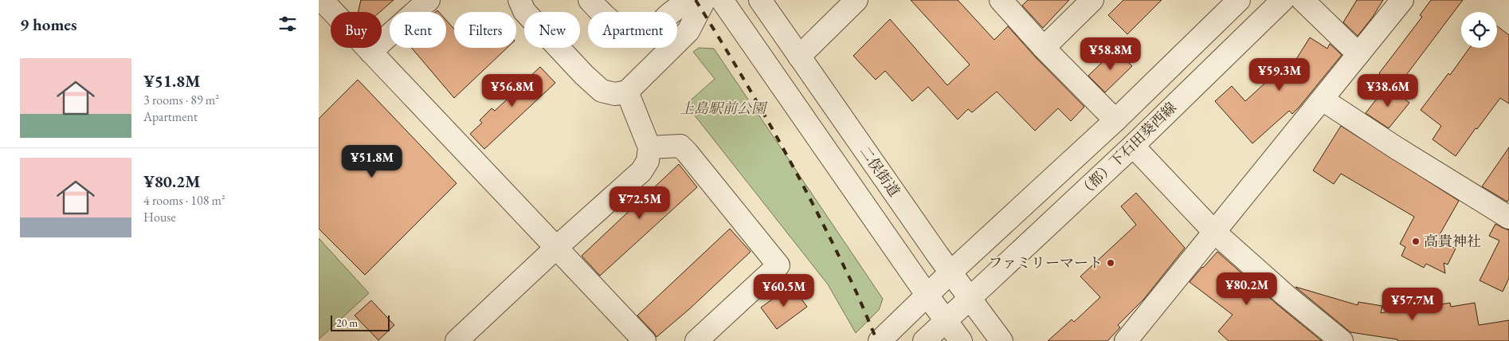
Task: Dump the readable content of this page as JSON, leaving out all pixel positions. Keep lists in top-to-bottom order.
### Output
{
  "streets": {
    "street": ["（都）下石田葵西線", "二俣街道"]
  },
  "crossings": [
    ["（都）下石田葵西線", "二俣街道"]
  ],
  "parks": ["上島駅前公園"],
  "places": ["高貴神社", "ファミリーマート"],
  "scale_bar": "20 m",
  "page": {
    "heading": "9 homes",
    "chip": [
      "Buy",
      "Rent",
      "Filters",
      "New",
      "Apartment"
    ],
    "price": [
      "¥58.8M",
      "¥59.3M",
      "¥56.8M",
      "¥38.6M",
      "¥51.8M",
      "¥72.5M",
      "¥80.2M",
      "¥60.5M",
      "¥57.7M"
    ],
    "list": [
      {
        "name": "¥51.8M",
        "note": "3 rooms · 89 m² · Apartment"
      },
      {
        "name": "¥80.2M",
        "note": "4 rooms · 108 m² · House"
      }
    ],
    "scale": "20 m"
  }
}
